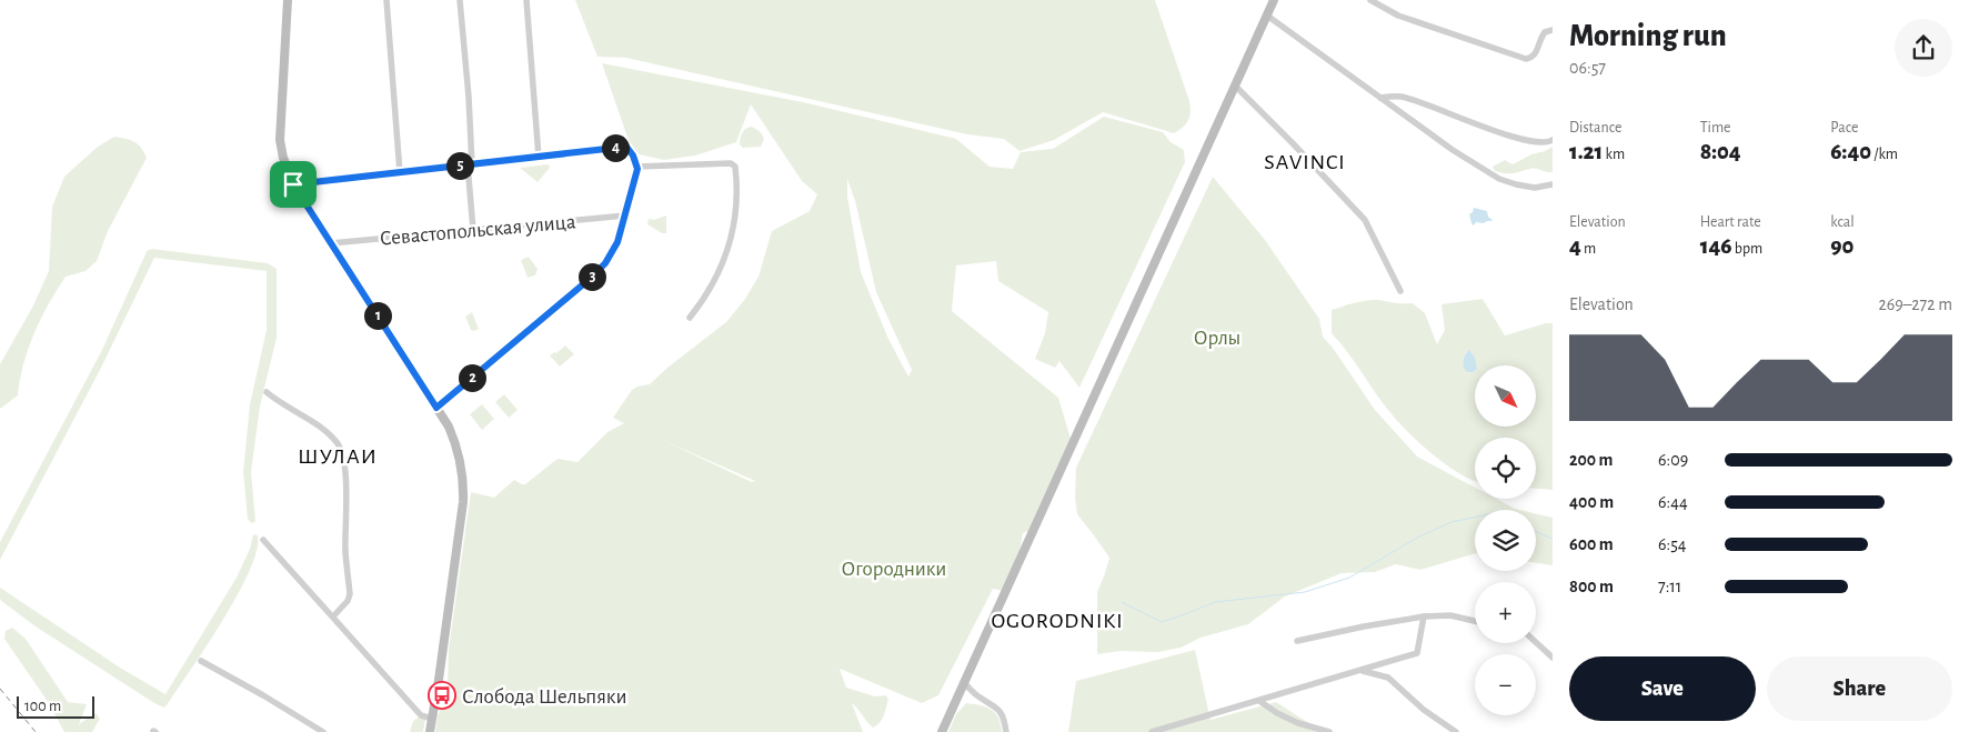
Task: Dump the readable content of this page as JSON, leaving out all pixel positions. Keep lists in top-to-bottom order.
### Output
{
  "streets": {
    "street": ["Севастопольская улица"]
  },
  "districts": ["SAVINCI", "ШУЛАИ", "OGORODNIKI"],
  "parks": ["Орлы", "Огородники"],
  "places": {
    "bus stop": ["Слобода Шельпяки"]
  },
  "scale_bar": "100 m",
  "north": "bottom right",
  "page": {
    "heading": ["Morning run", "06:57"],
    "stats": [
      ["Distance", "1.21 km"],
      ["Time", "8:04"],
      ["Pace", "6:40 /km"],
      ["Elevation", "4 m"],
      ["Heart rate", "146 bpm"],
      ["kcal", "90"]
    ],
    "pins": [
      "4",
      "5",
      "3",
      "1",
      "2"
    ],
    "chart": ["Elevation", "269–272 m"],
    "map_buttons": ["+", "−"],
    "list": [
      {
        "name": "200 m",
        "note": "6:09"
      },
      {
        "name": "400 m",
        "note": "6:44"
      },
      {
        "name": "600 m",
        "note": "6:54"
      },
      {
        "name": "800 m",
        "note": "7:11"
      }
    ],
    "buttons": ["Save", "Share"],
    "scale": "100 m"
  }
}
